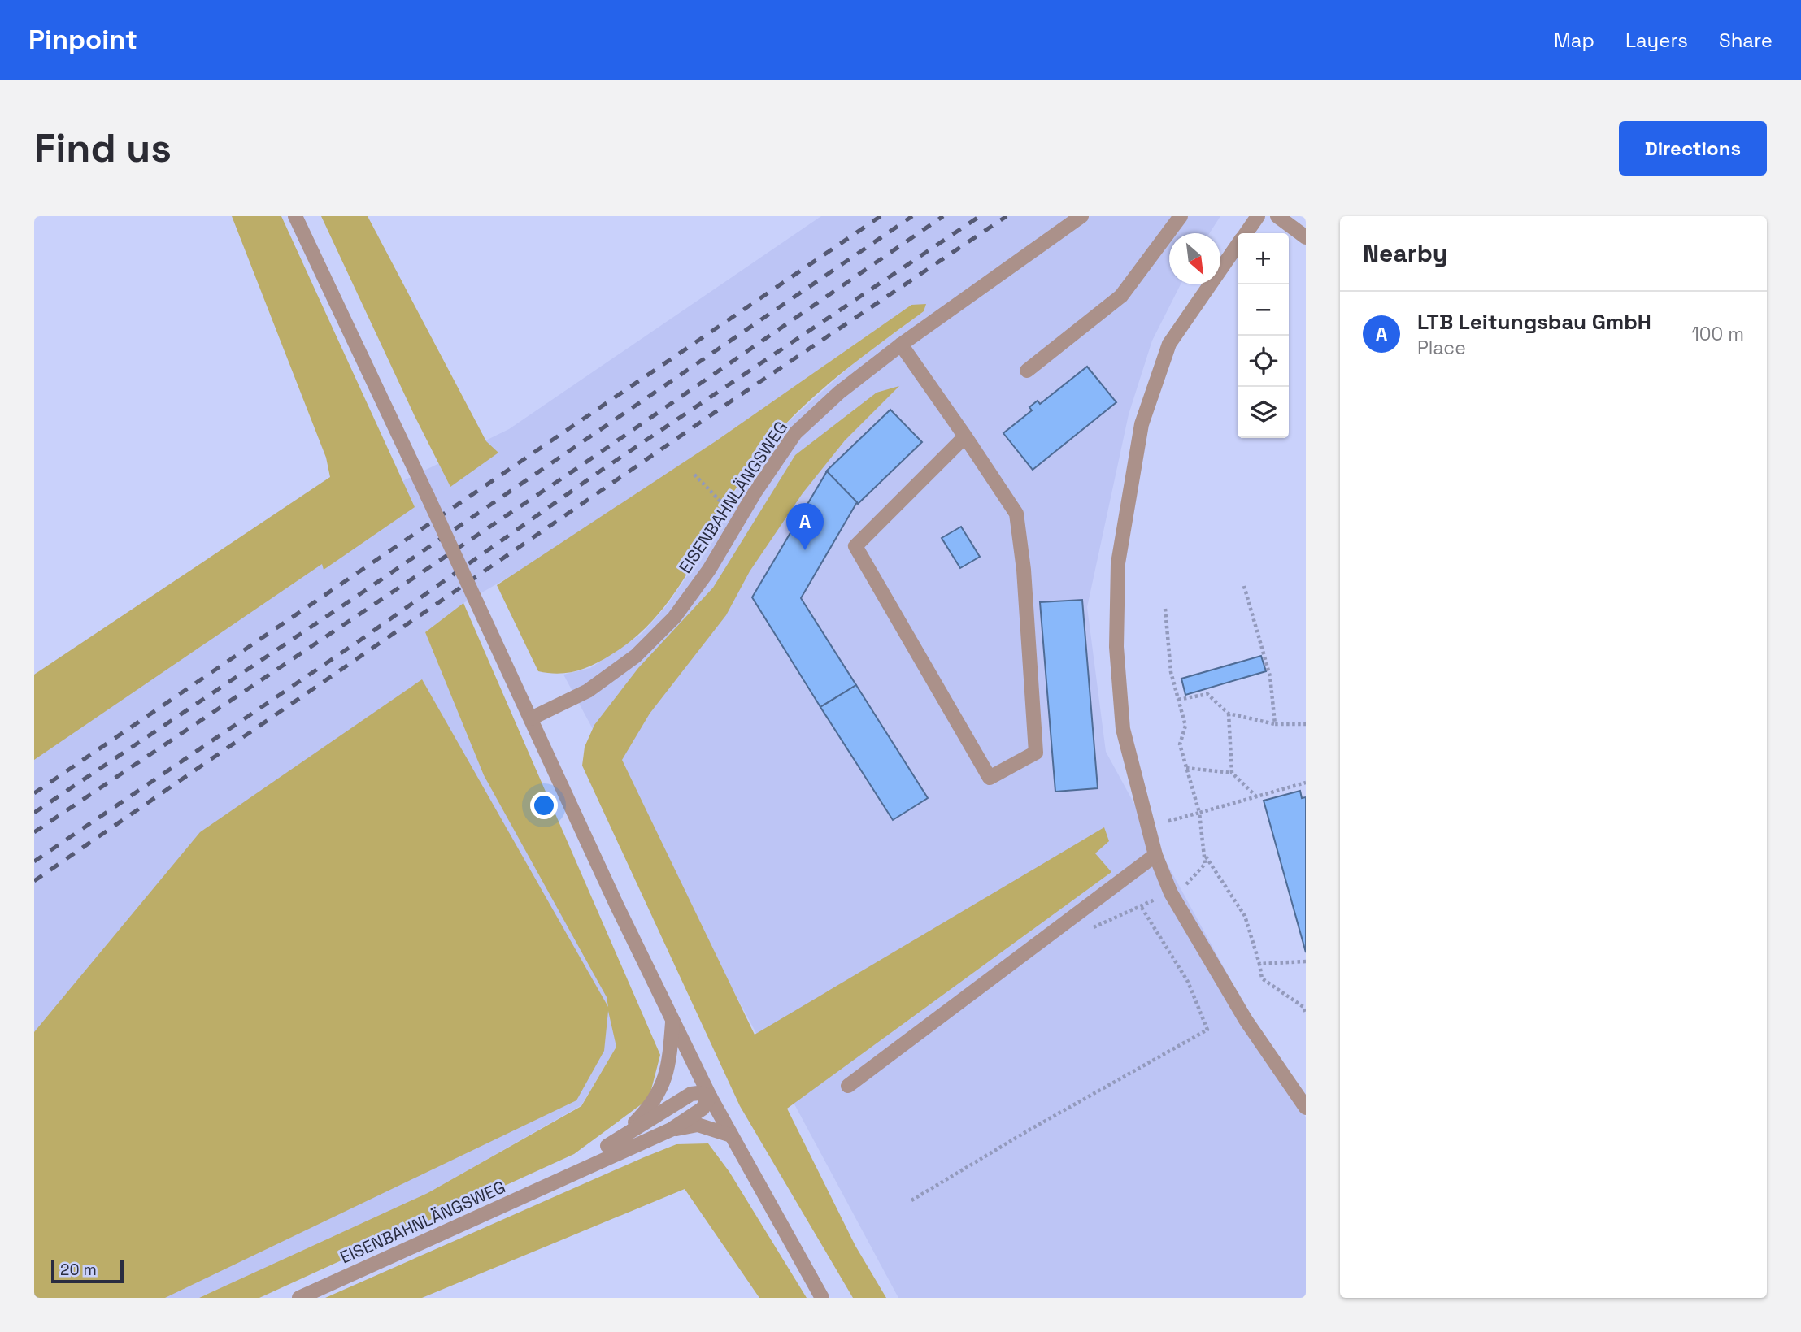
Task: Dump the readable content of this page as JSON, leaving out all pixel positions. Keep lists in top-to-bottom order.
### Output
{
  "streets": {
    "street": ["EISENBAHNLÄNGSWEG"]
  },
  "scale_bar": "20 m",
  "north": "bottom right",
  "page": {
    "header": "Pinpoint",
    "nav": ["Map", "Layers", "Share"],
    "buttons": "Directions",
    "title": "Find us",
    "heading": "Nearby",
    "map_buttons": ["+", "−"],
    "list": [
      {
        "mark": "A",
        "name": "LTB Leitungsbau GmbH",
        "note": "Place",
        "value": "100 m"
      }
    ],
    "pins": "A",
    "scale": "20 m"
  }
}
